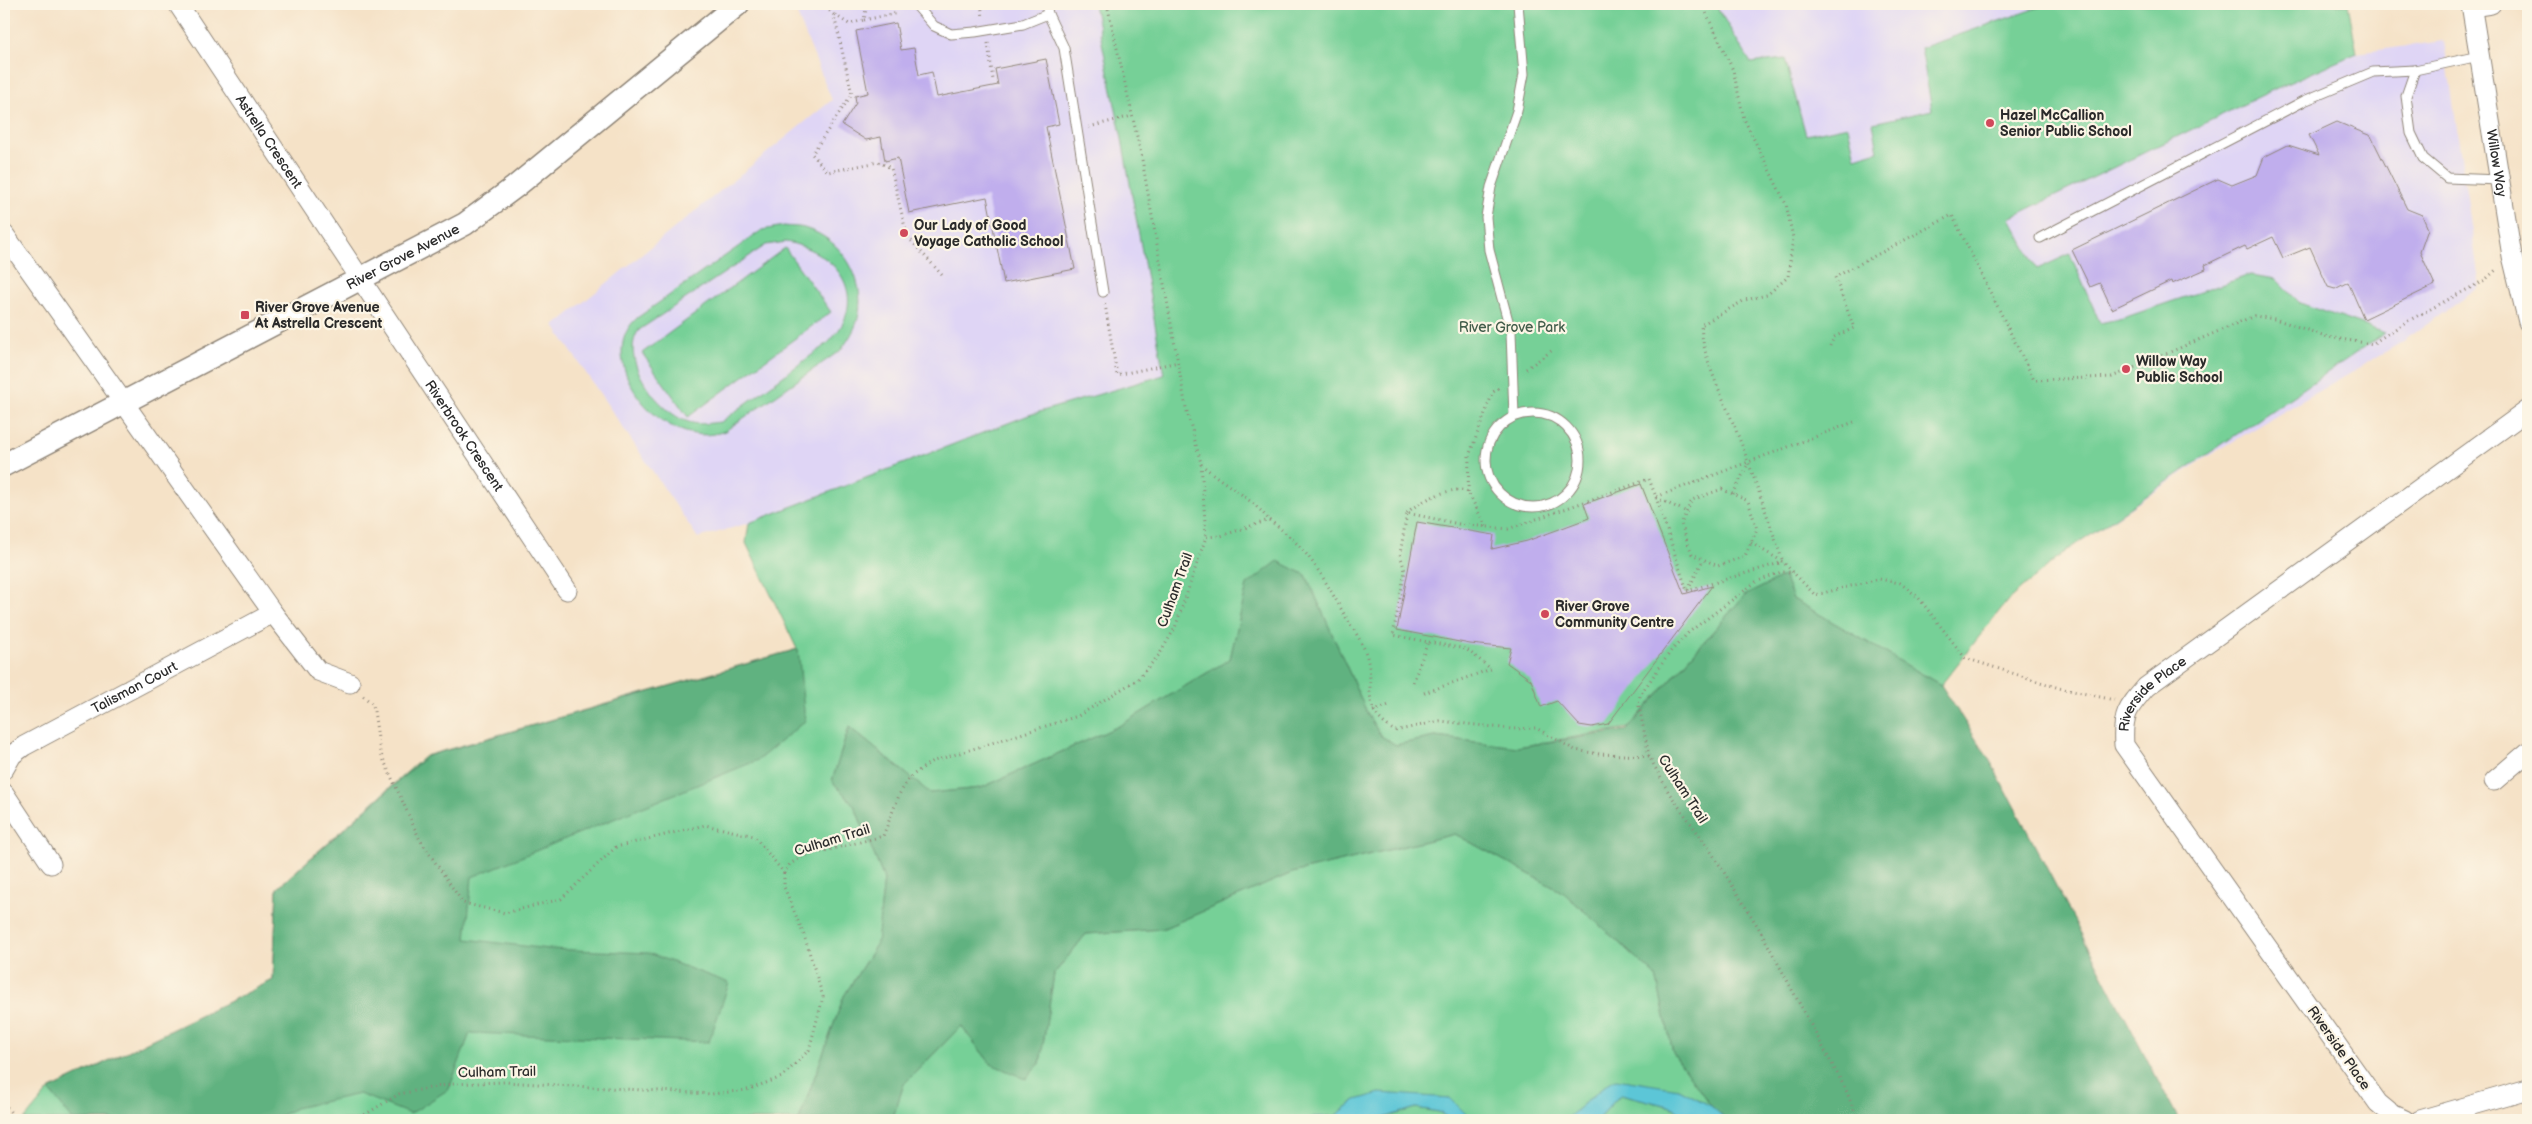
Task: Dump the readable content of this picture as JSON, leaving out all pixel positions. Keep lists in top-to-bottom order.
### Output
{
  "streets": {
    "street": [
      "Astrella Crescent",
      "Willow Way",
      "River Grove Avenue",
      "Riverbrook Crescent",
      "Talisman Court",
      "Riverside Place"
    ],
    "path": ["Culham Trail"]
  },
  "crossings": [
    ["Astrella Crescent", "River Grove Avenue"],
    ["Astrella Crescent", "Riverbrook Crescent"],
    ["River Grove Avenue", "Riverbrook Crescent"]
  ],
  "parks": ["River Grove Park"],
  "places": {
    "other": [
      "Hazel McCallion Senior Public School",
      "Our Lady of Good Voyage Catholic School",
      "Willow Way Public School",
      "River Grove Community Centre"
    ],
    "transit": ["River Grove Avenue At Astrella Crescent"]
  }
}
